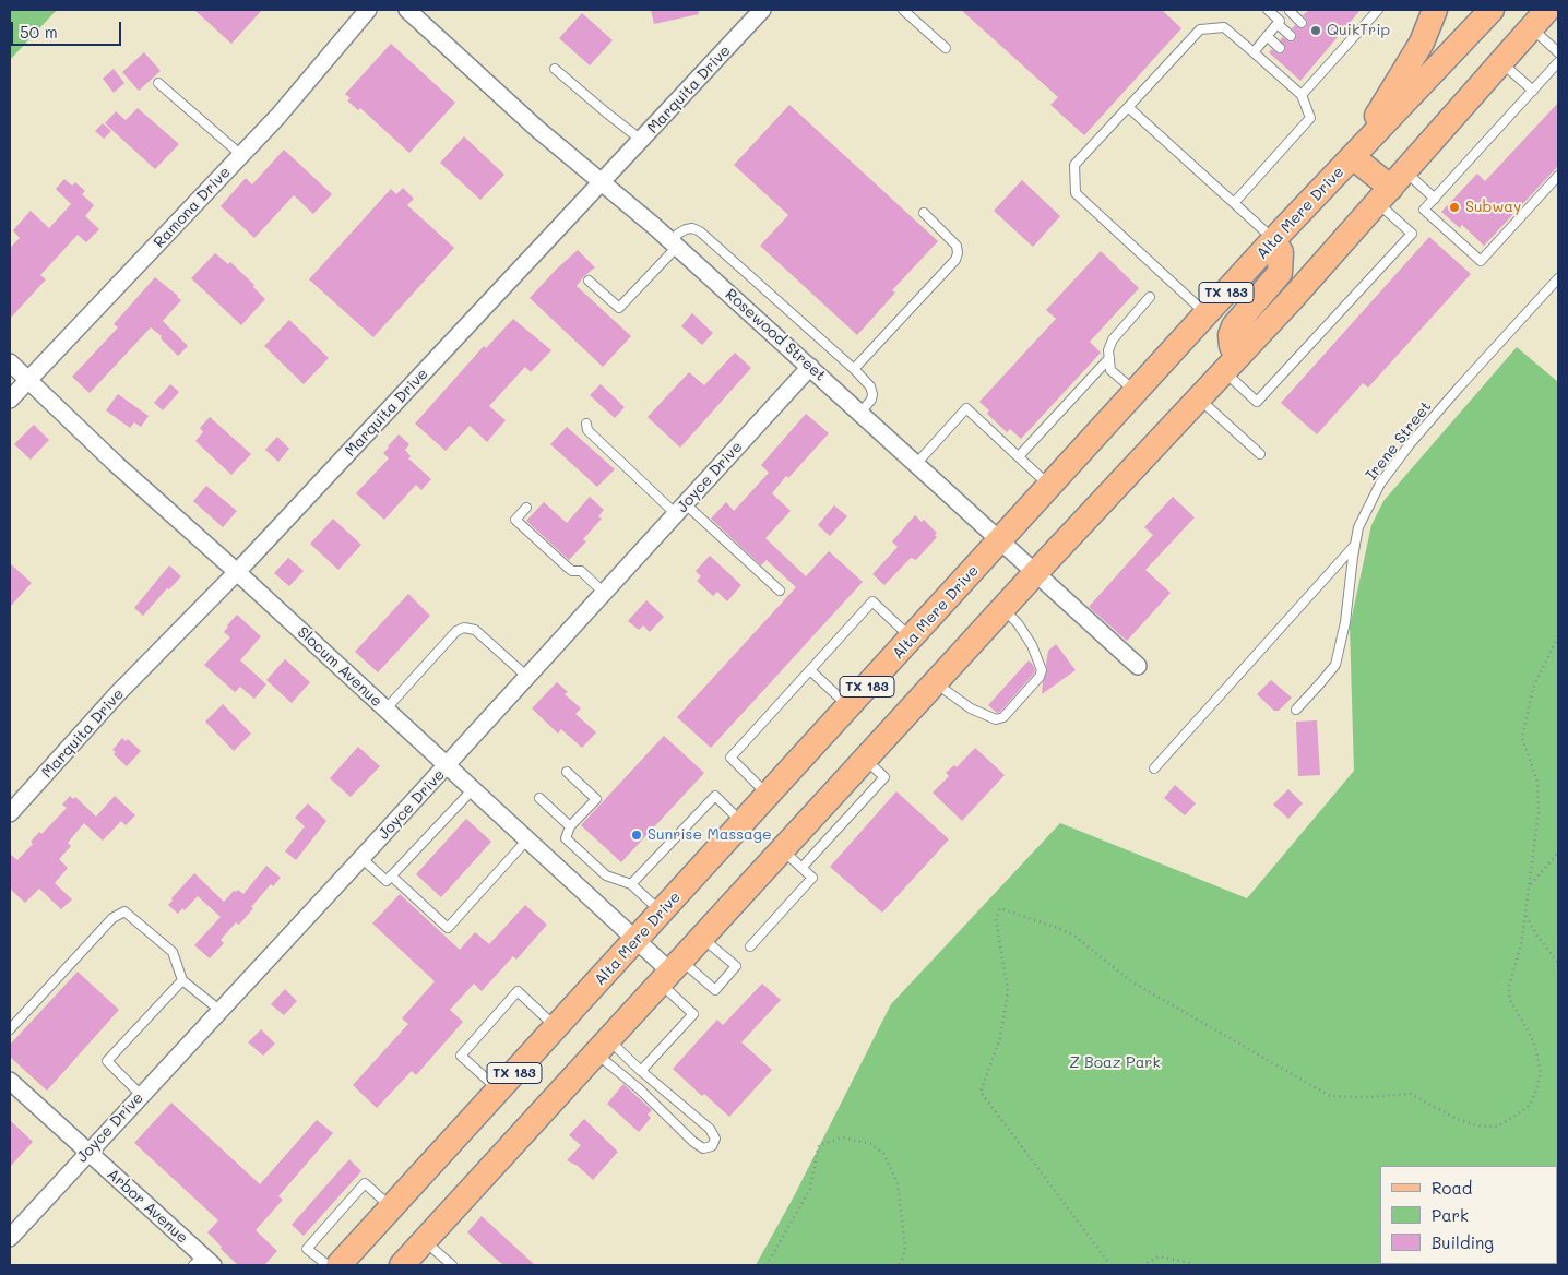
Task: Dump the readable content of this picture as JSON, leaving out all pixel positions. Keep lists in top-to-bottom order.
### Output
{
  "streets": {
    "main road": ["Alta Mere Drive", "TX 183"],
    "street": [
      "Marquita Drive",
      "Ramona Drive",
      "Rosewood Street",
      "Joyce Drive",
      "Slocum Avenue",
      "Arbor Avenue"
    ],
    "lane": ["Irene Street"]
  },
  "crossings": [
    ["Marquita Drive", "Rosewood Street"],
    ["Marquita Drive", "Slocum Avenue"],
    ["Ramona Drive", "Slocum Avenue"],
    ["Alta Mere Drive", "Rosewood Street"],
    ["Alta Mere Drive", "Slocum Avenue"],
    ["TX 183", "Rosewood Street"],
    ["TX 183", "Slocum Avenue"],
    ["Rosewood Street", "Joyce Drive"],
    ["Joyce Drive", "Slocum Avenue"],
    ["Joyce Drive", "Arbor Avenue"]
  ],
  "parks": ["Z Boaz Park"],
  "places": ["QuikTrip", "Subway", "Sunrise Massage"],
  "legend": ["Road", "Park", "Building"],
  "scale_bar": "50 m"
}
